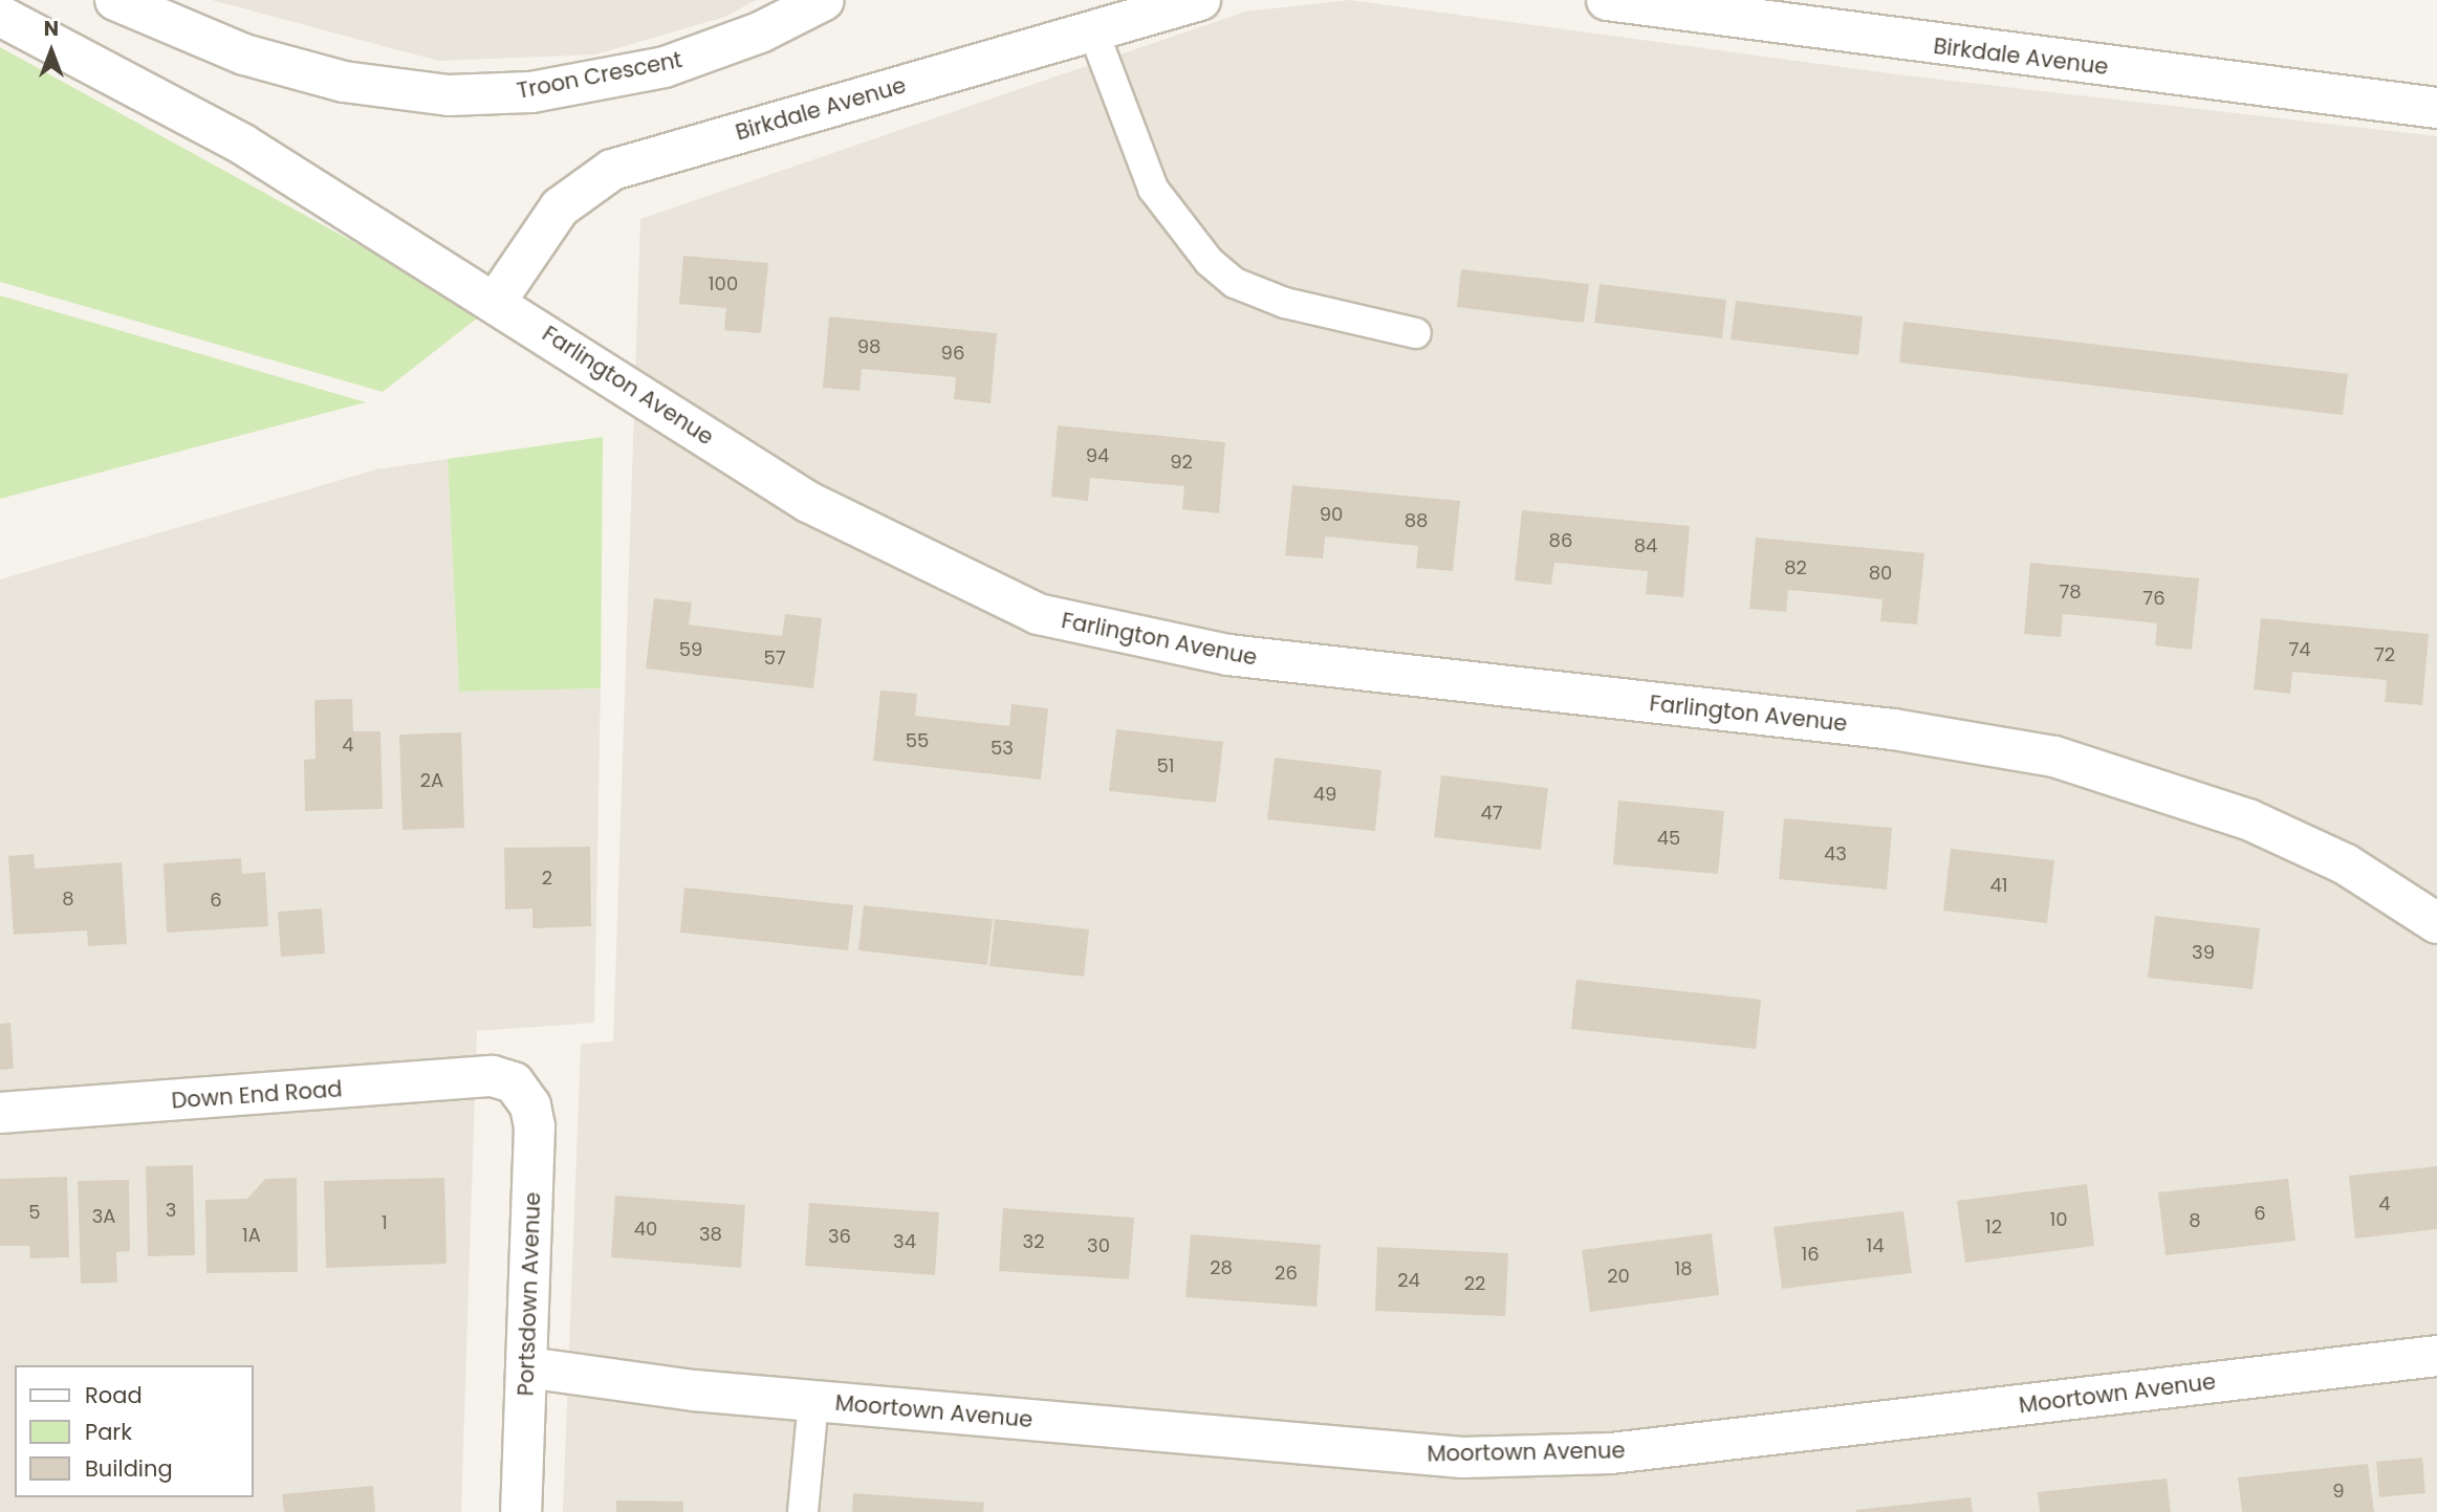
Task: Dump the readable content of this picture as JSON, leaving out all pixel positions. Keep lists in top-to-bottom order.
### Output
{
  "streets": {
    "street": [
      "Birkdale Avenue",
      "Troon Crescent",
      "Farlington Avenue",
      "Down End Road",
      "Portsdown Avenue",
      "Moortown Avenue"
    ]
  },
  "crossings": [
    ["Birkdale Avenue", "Farlington Avenue"],
    ["Down End Road", "Portsdown Avenue"],
    ["Portsdown Avenue", "Moortown Avenue"]
  ],
  "house_numbers": [
    "100",
    "98",
    "96",
    "94",
    "92",
    "90",
    "88",
    "86",
    "84",
    "82",
    "80",
    "78",
    "76",
    "59",
    "74",
    "72",
    "57",
    "55",
    "4",
    "53",
    "51",
    "2A",
    "49",
    "47",
    "45",
    "43",
    "2",
    "41",
    "8",
    "6",
    "39",
    "4",
    "3",
    "5",
    "6",
    "3A",
    "10",
    "8",
    "1",
    "12",
    "40",
    "38",
    "1A",
    "36",
    "34",
    "32",
    "30",
    "14",
    "16",
    "28",
    "18",
    "26",
    "20",
    "24",
    "22",
    "9"
  ],
  "legend": ["Road", "Park", "Building"],
  "north": "top"
}
